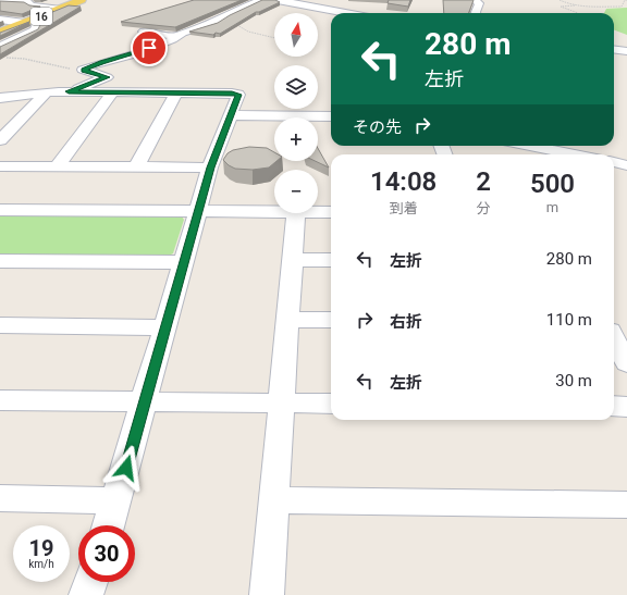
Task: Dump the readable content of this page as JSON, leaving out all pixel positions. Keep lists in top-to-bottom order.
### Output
{
  "streets": {
    "main road": ["16"]
  },
  "north": "top",
  "page": {
    "map_buttons": ["+", "−"],
    "turn": ["280 m", "左折"],
    "then": "その先",
    "eta": [
      "14:08",
      "到着",
      "2",
      "分",
      "500",
      "m"
    ],
    "list": [
      {
        "name": "左折",
        "value": "280 m"
      },
      {
        "name": "右折",
        "value": "110 m"
      },
      {
        "name": "左折",
        "value": "30 m"
      }
    ],
    "speed": "19 km/h",
    "limit": "30"
  }
}
